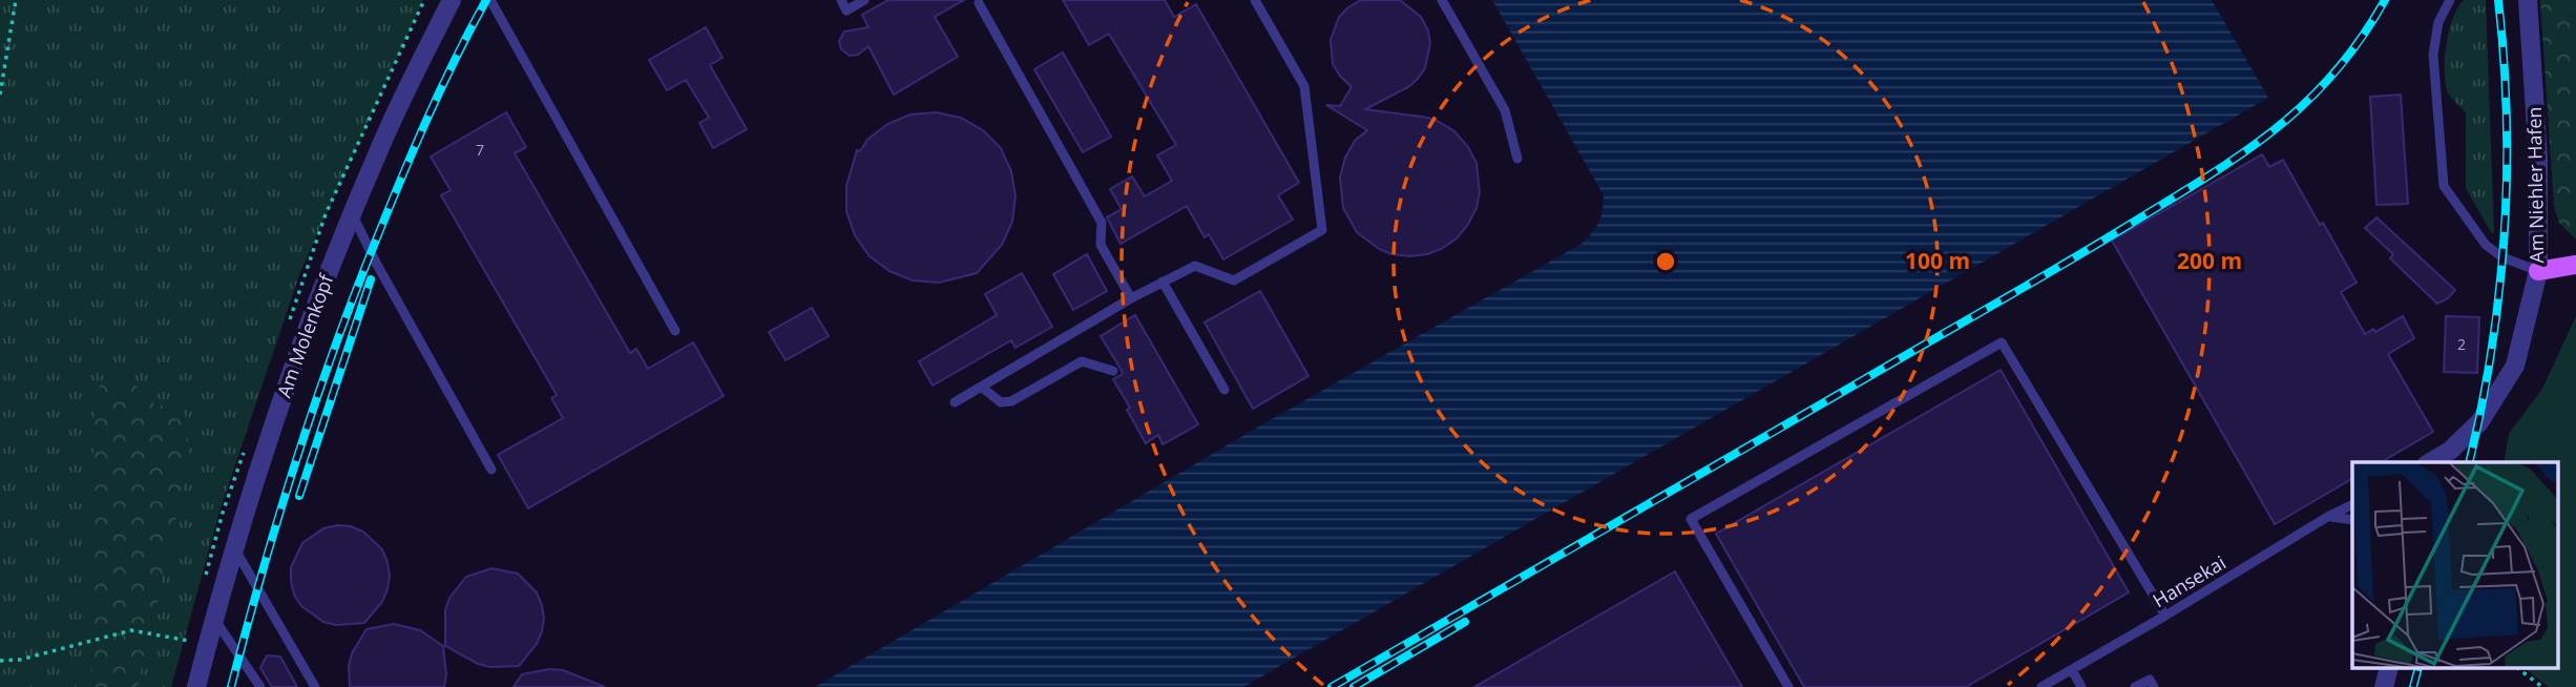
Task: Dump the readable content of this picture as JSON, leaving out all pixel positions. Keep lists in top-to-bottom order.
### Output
{
  "streets": {
    "street": ["Am Niehler Hafen", "Am Molenkopf"],
    "lane": ["Hansekai"]
  },
  "house_numbers": ["7", "2"],
  "rings": ["100 m", "200 m"]
}
